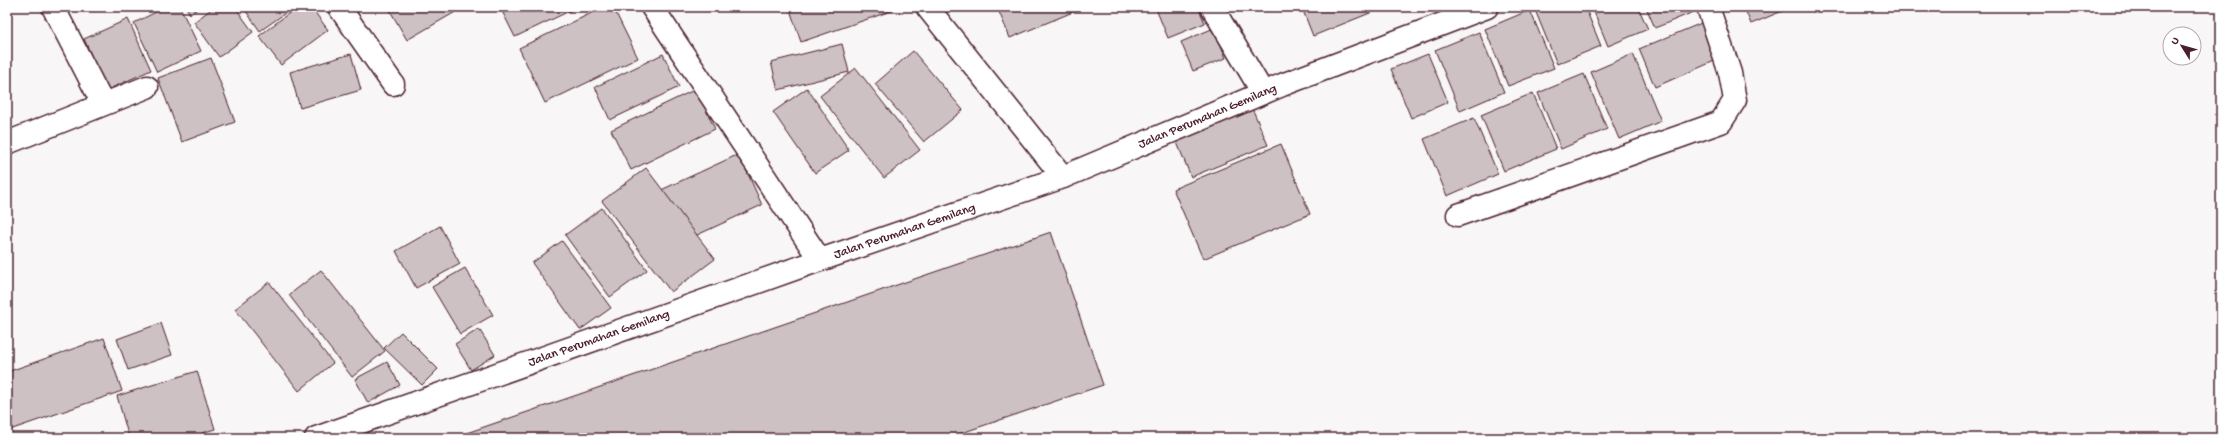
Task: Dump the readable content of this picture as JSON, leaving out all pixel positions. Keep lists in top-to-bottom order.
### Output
{
  "streets": {
    "street": ["Jalan Perumahan Gemilang"]
  },
  "north": "top left"
}
